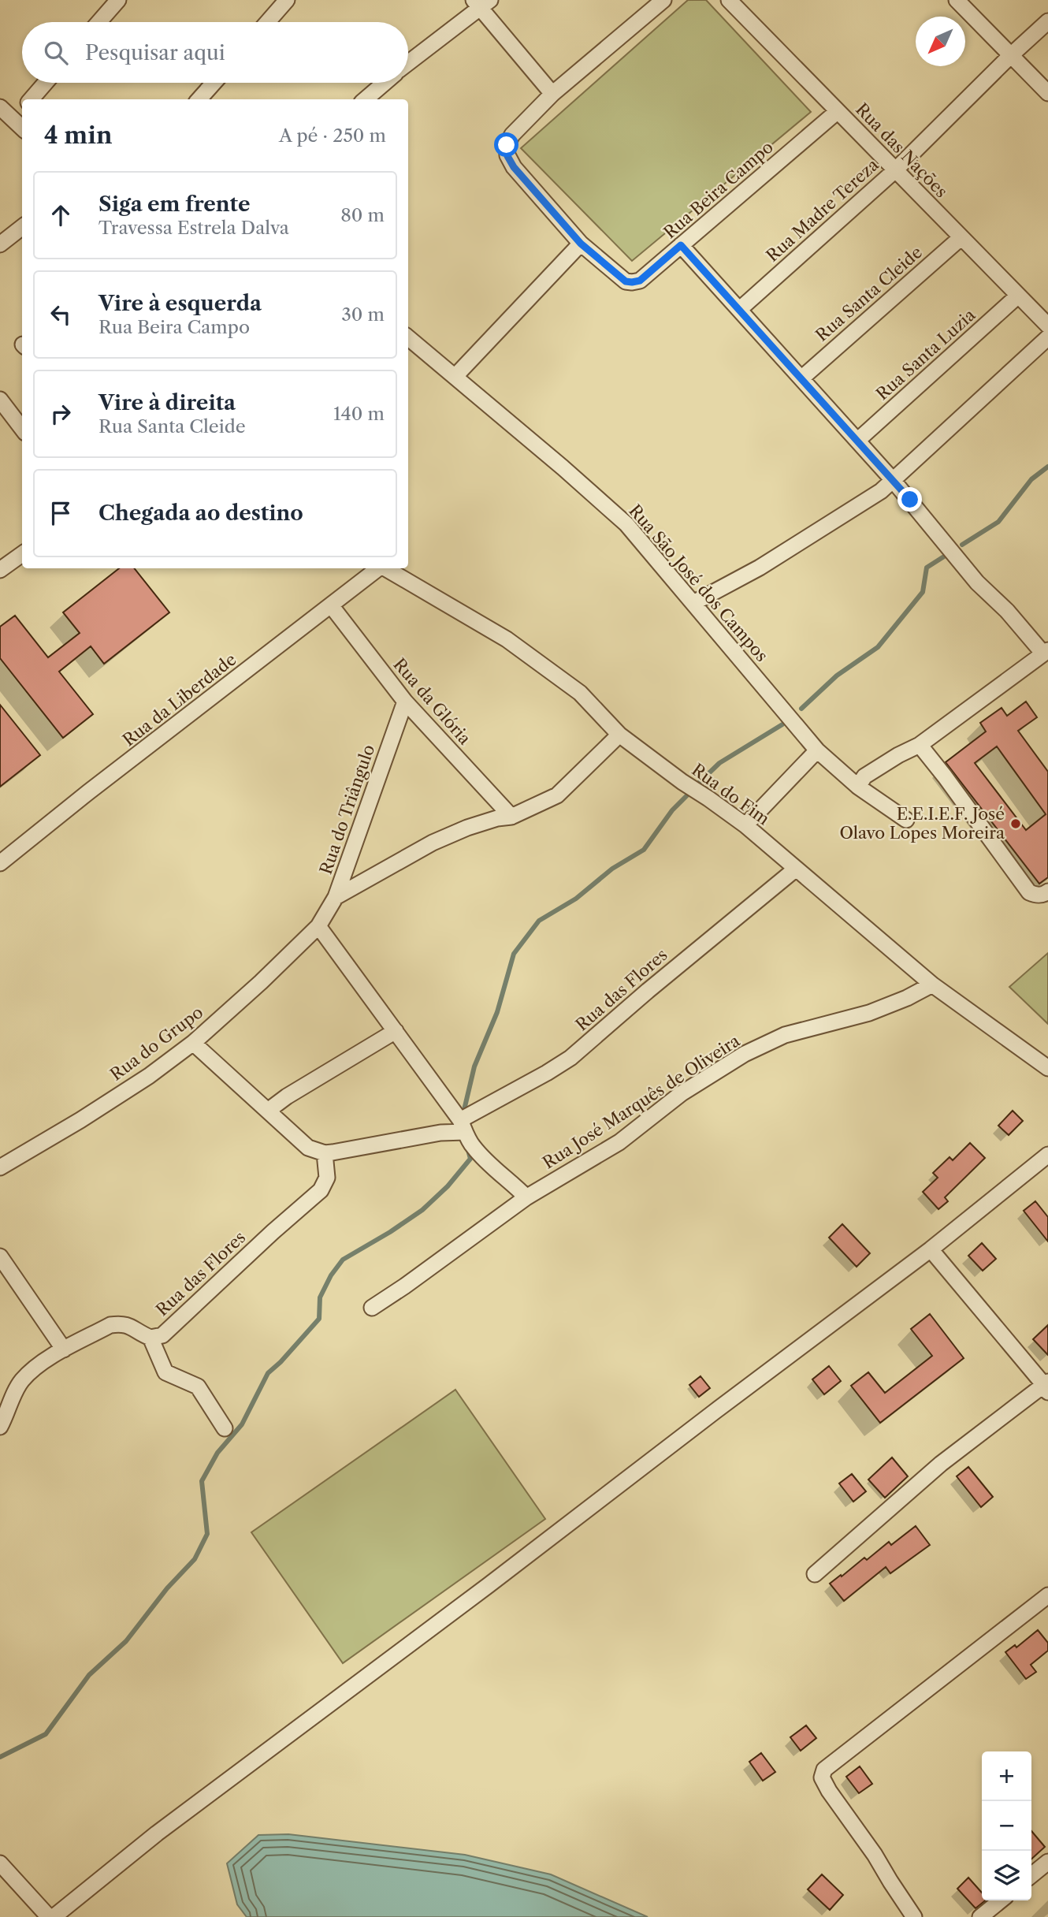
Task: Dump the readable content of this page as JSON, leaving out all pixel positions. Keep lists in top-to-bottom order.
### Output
{
  "streets": {
    "street": [
      "Rua das Nações",
      "Rua Beira Campo",
      "Rua Madre Tereza",
      "Rua Santa Cleide",
      "Rua Santa Luzia",
      "Rua São José dos Campos",
      "Rua da Liberdade",
      "Rua da Glória",
      "Rua do Fim",
      "Rua do Triângulo",
      "Rua das Flores",
      "Rua do Grupo",
      "Rua José Marquês de Oliveira"
    ]
  },
  "crossings": [
    ["Rua das Nações", "Rua Beira Campo"],
    ["Rua das Nações", "Rua Madre Tereza"],
    ["Rua das Nações", "Rua Santa Cleide"],
    ["Rua das Nações", "Rua Santa Luzia"],
    ["Rua da Liberdade", "Rua da Glória"],
    ["Rua da Glória", "Rua do Triângulo"],
    ["Rua do Fim", "Rua das Flores"],
    ["Rua do Fim", "Rua José Marquês de Oliveira"],
    ["Rua do Triângulo", "Rua do Grupo"]
  ],
  "places": ["E.E.I.E.F. José Olavo Lopes Moreira"],
  "north": "bottom left",
  "page": {
    "search": "Pesquisar aqui",
    "heading": ["4 min", "A pé · 250 m"],
    "list": [
      ["Siga em frente", "Travessa Estrela Dalva", "80 m"],
      ["Vire à esquerda", "Rua Beira Campo", "30 m"],
      ["Vire à direita", "Rua Santa Cleide", "140 m"],
      "Chegada ao destino"
    ],
    "map_buttons": ["+", "−"]
  }
}
